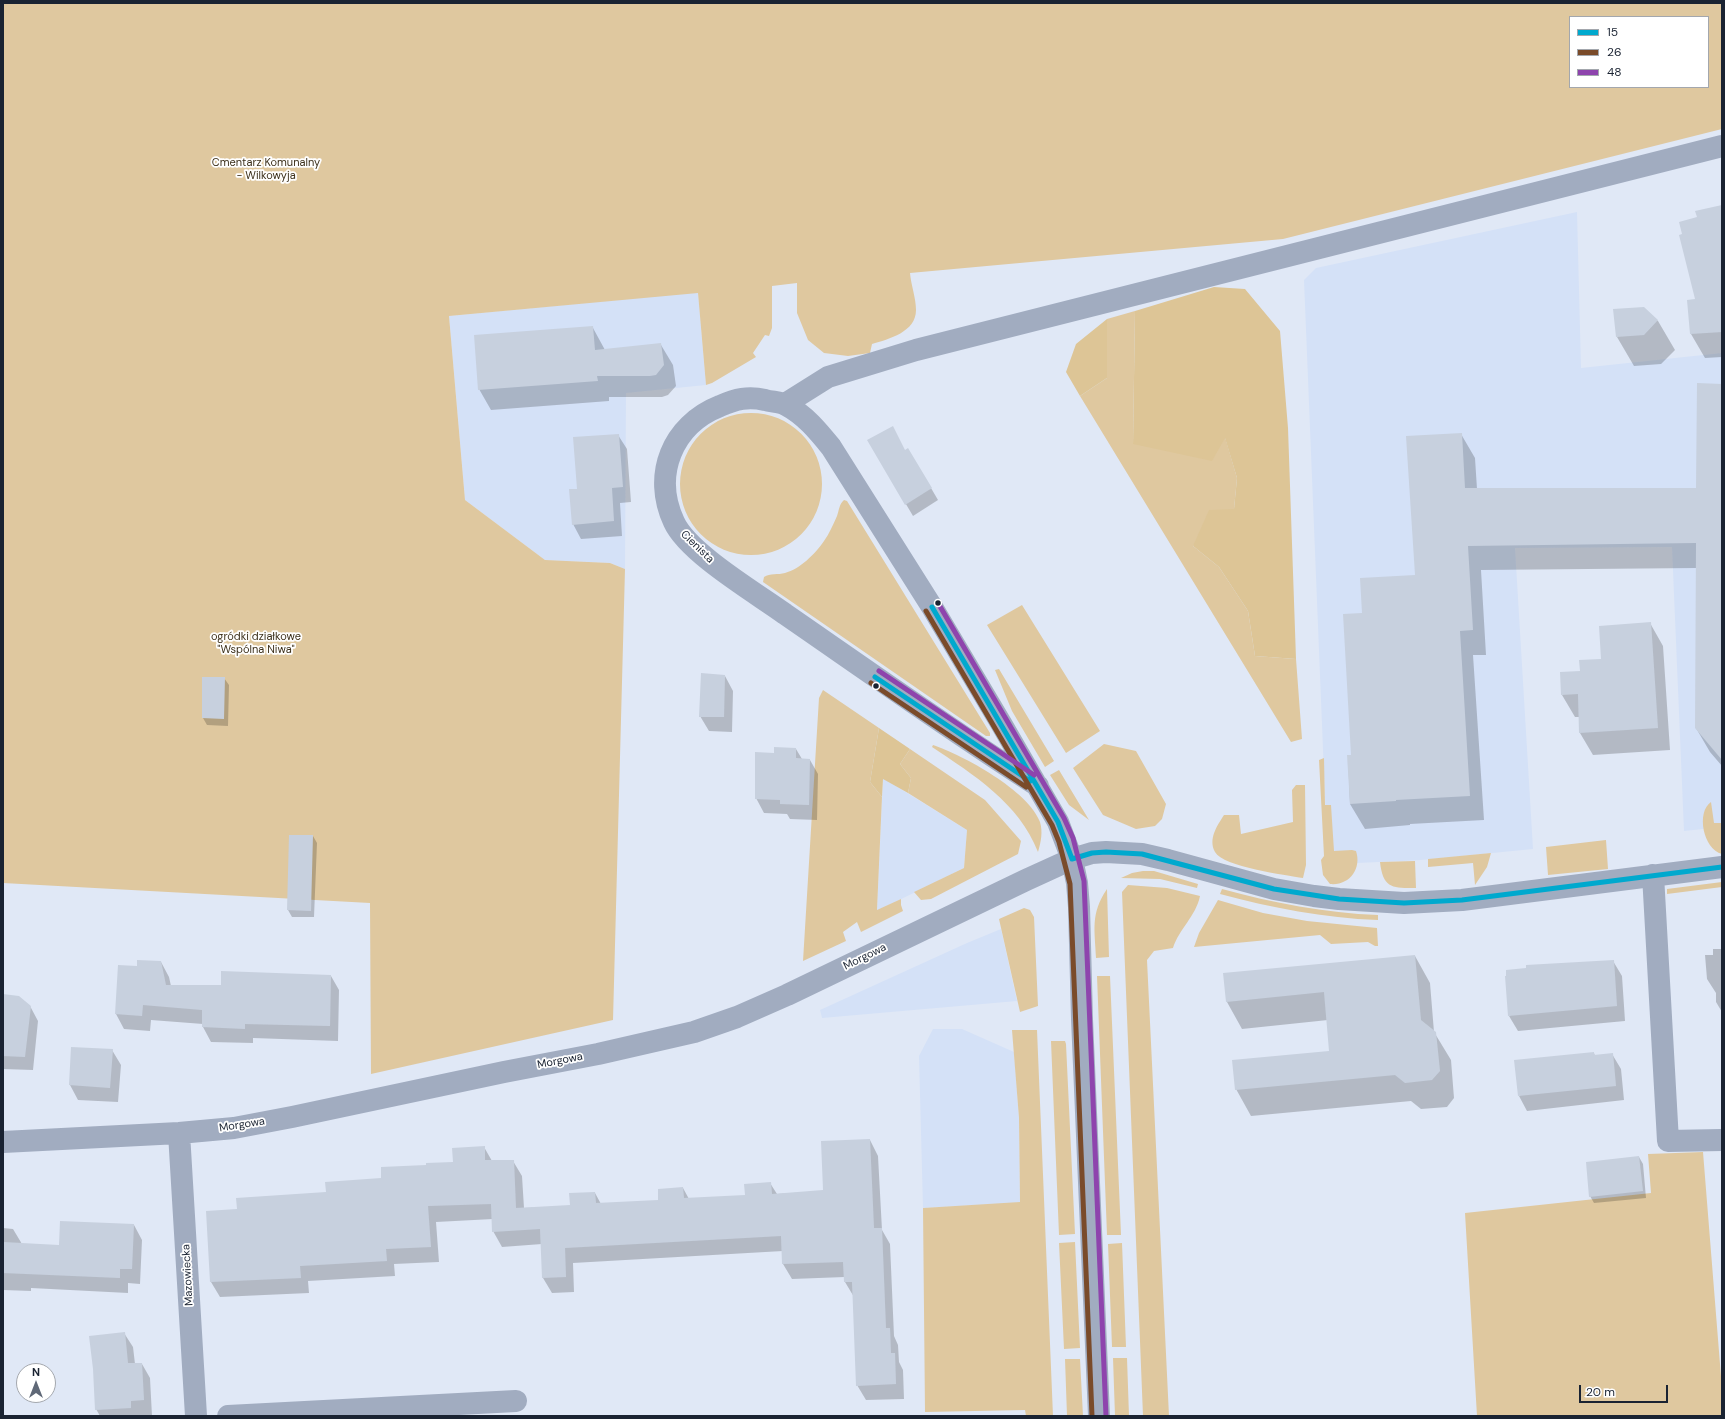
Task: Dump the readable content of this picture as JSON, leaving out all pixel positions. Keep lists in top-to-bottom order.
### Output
{
  "streets": {
    "street": ["Cienista", "Morgowa", "Mazowiecka"]
  },
  "crossings": [
    ["Cienista", "Morgowa"],
    ["Morgowa", "Mazowiecka"]
  ],
  "parks": ["Cmentarz Komunalny - Wilkowyja", "ogródki działkowe \"Wspólna Niwa\""],
  "lines": ["transit line 48", "transit line 15", "transit line 26"],
  "legend": ["15", "26", "48"],
  "scale_bar": "20 m",
  "north": "top"
}
